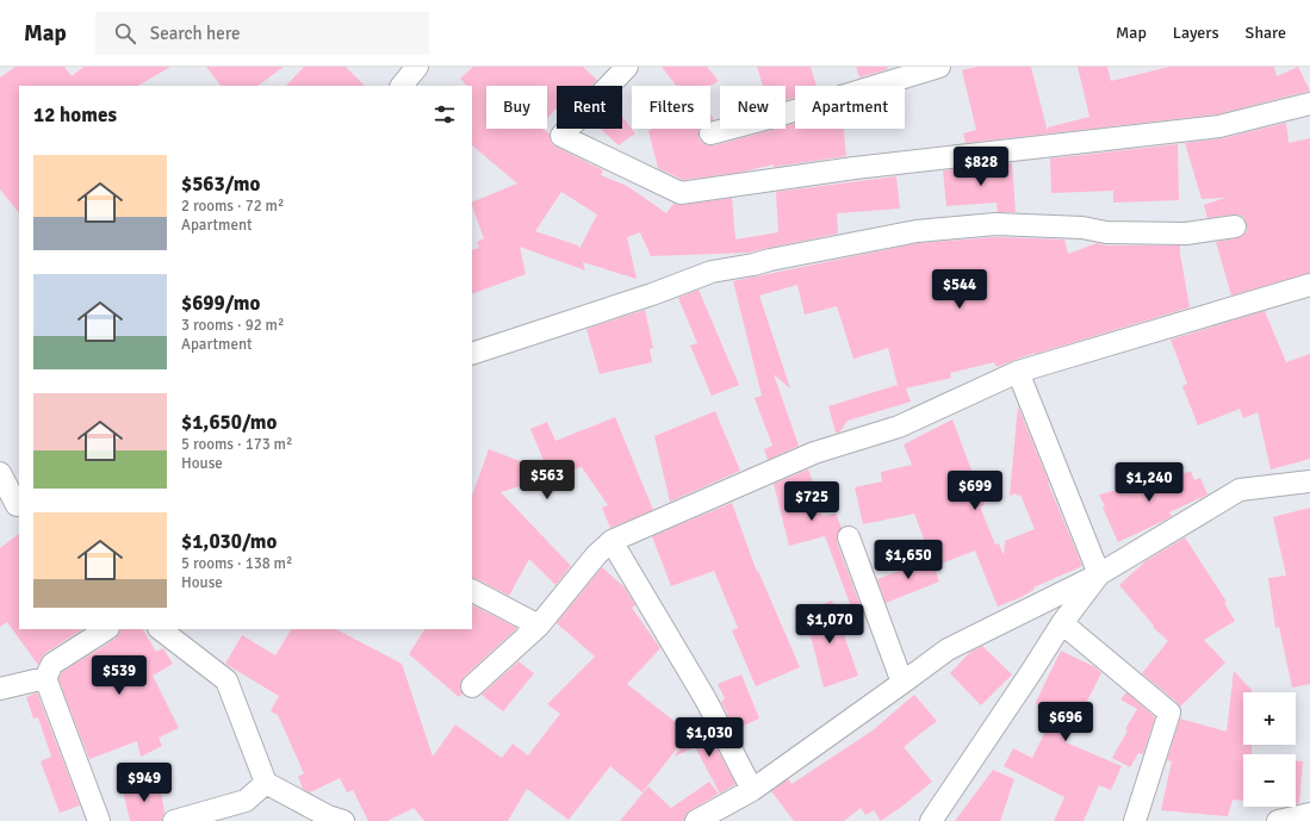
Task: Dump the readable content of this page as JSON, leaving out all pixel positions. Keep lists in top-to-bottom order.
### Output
{
  "page": {
    "header": "Map",
    "search": "Search here",
    "nav": ["Map", "Layers", "Share"],
    "chip": [
      "Buy",
      "Rent",
      "Filters",
      "New",
      "Apartment"
    ],
    "heading": "12 homes",
    "list": [
      {
        "name": "$563/mo",
        "note": "2 rooms · 72 m² · Apartment"
      },
      {
        "name": "$699/mo",
        "note": "3 rooms · 92 m² · Apartment"
      },
      {
        "name": "$1,650/mo",
        "note": "5 rooms · 173 m² · House"
      },
      {
        "name": "$1,030/mo",
        "note": "5 rooms · 138 m² · House"
      }
    ],
    "price": [
      "$828",
      "$544",
      "$563",
      "$1,240",
      "$699",
      "$725",
      "$1,650",
      "$1,070",
      "$539",
      "$696",
      "$1,030",
      "$949"
    ],
    "map_buttons": ["+", "−"]
  }
}
